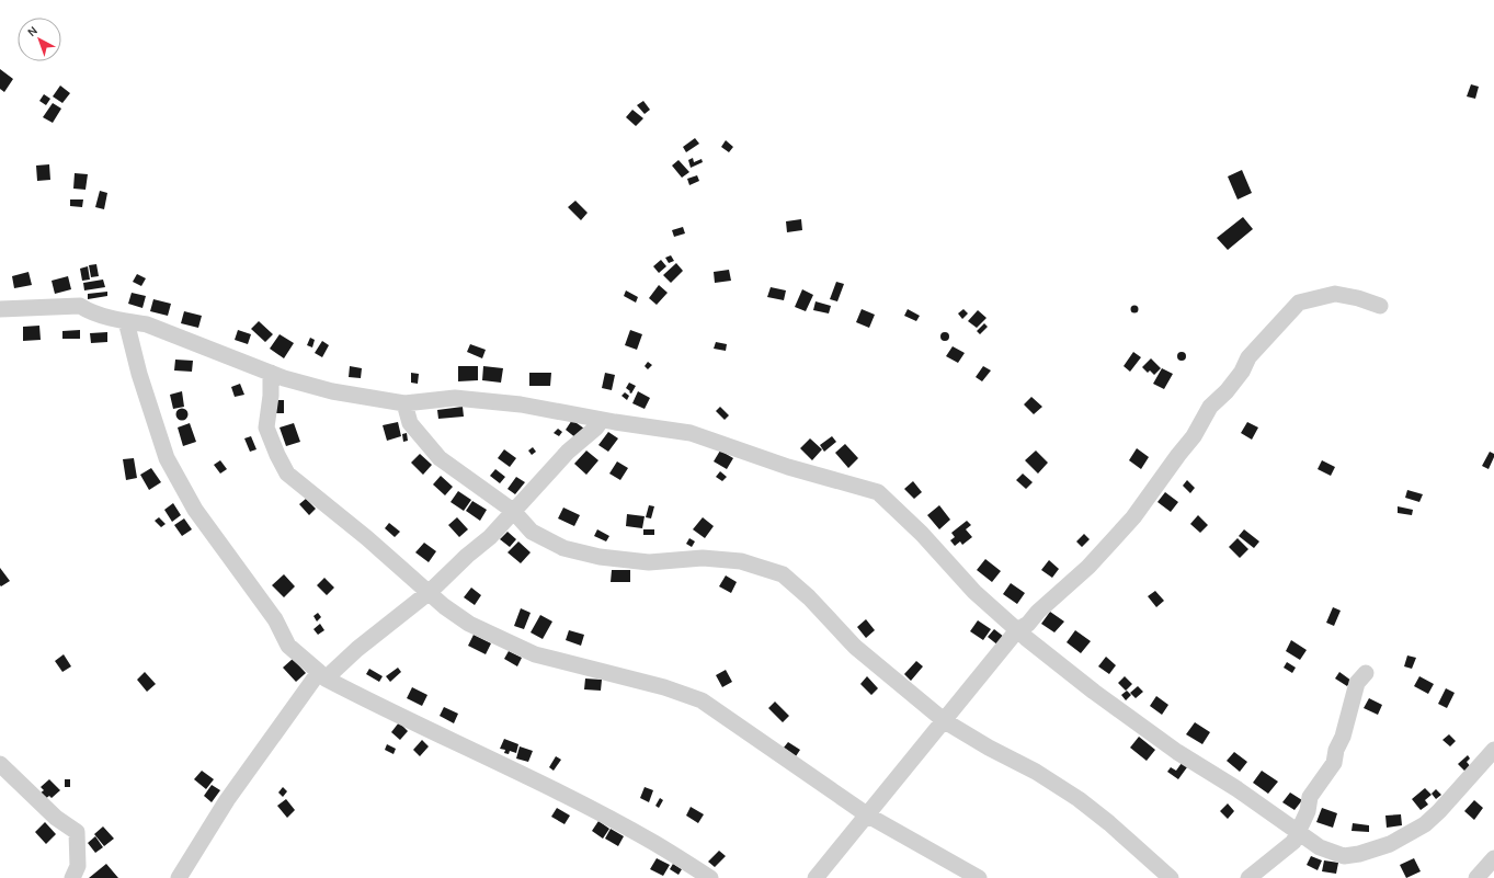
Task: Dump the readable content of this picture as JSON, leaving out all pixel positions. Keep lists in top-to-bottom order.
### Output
{
  "north": "top left"
}
